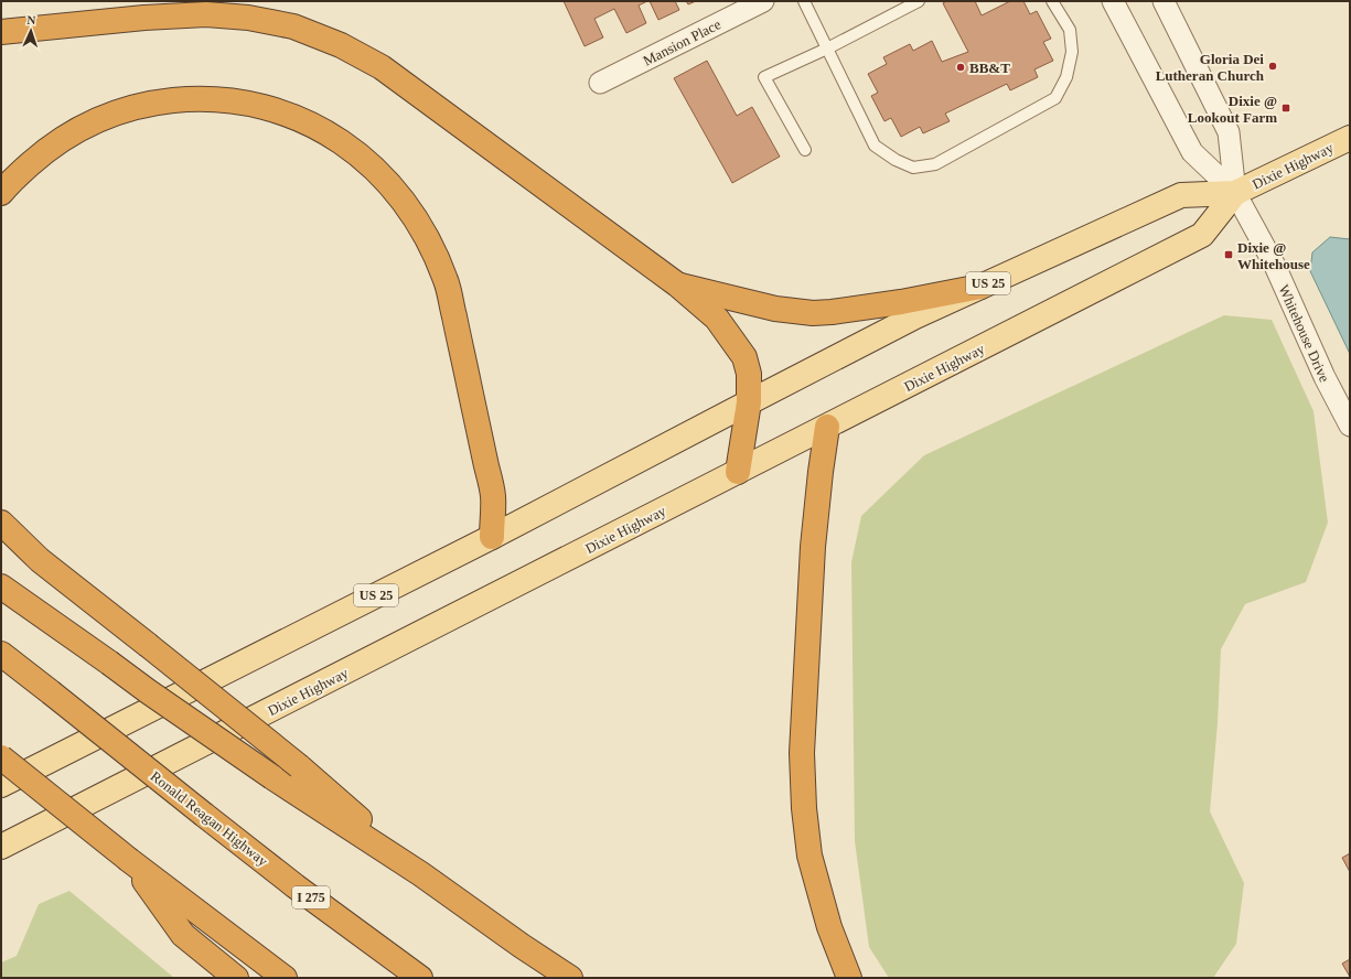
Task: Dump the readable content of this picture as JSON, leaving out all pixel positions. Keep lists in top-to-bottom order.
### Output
{
  "streets": {
    "highway": ["Ronald Reagan Highway", "I 275"],
    "main road": ["Dixie Highway", "US 25"],
    "street": ["Mansion Place", "Whitehouse Drive"]
  },
  "crossings": [
    ["Dixie Highway", "Whitehouse Drive"]
  ],
  "places": {
    "other": ["Gloria Dei Lutheran Church", "BB&T"],
    "transit": ["Dixie @ Lookout Farm", "Dixie @ Whitehouse"]
  },
  "north": "top"
}
